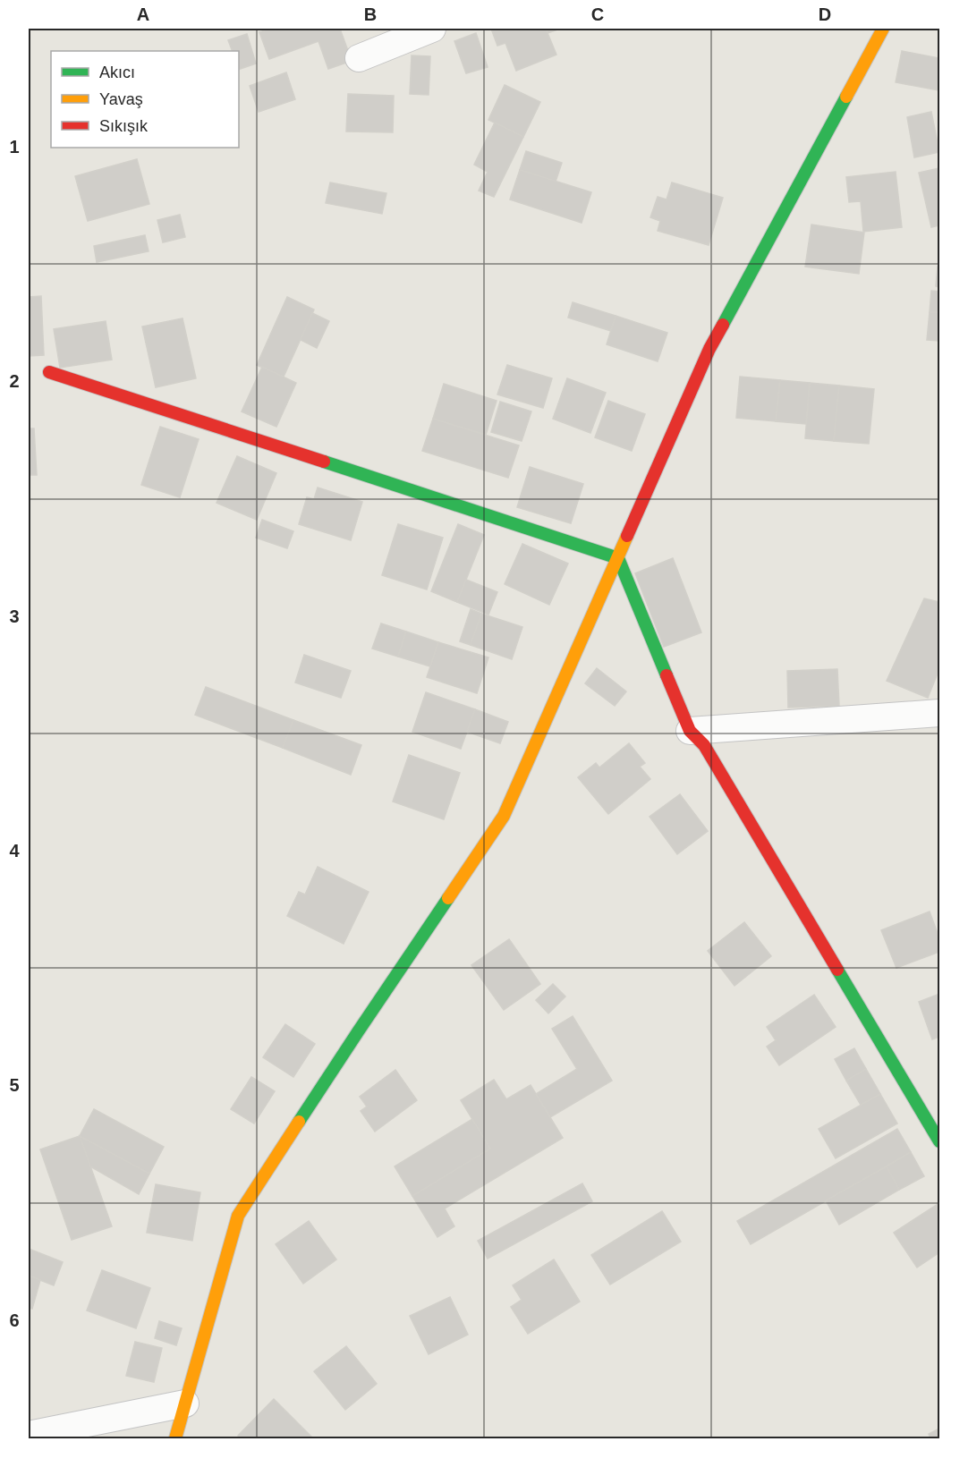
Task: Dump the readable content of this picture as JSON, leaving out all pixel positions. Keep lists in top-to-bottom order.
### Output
{
  "legend": ["Akıcı", "Yavaş", "Sıkışık"],
  "grid": {
    "columns": [
      "A",
      "B",
      "C",
      "D"
    ],
    "rows": [
      "1",
      "2",
      "3",
      "4",
      "5",
      "6"
    ]
  }
}
